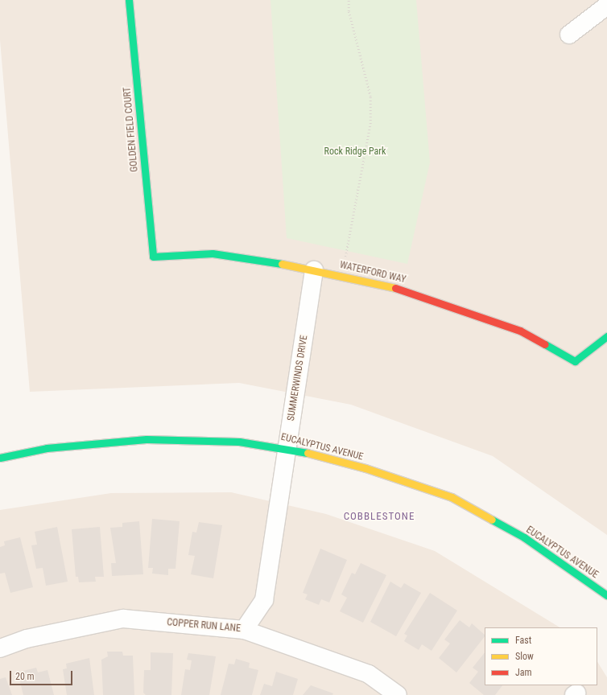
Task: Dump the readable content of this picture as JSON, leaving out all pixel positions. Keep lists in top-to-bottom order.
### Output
{
  "streets": {
    "street": [
      "GOLDEN FIELD COURT",
      "WATERFORD WAY",
      "SUMMERWINDS DRIVE",
      "EUCALYPTUS AVENUE",
      "COPPER RUN LANE"
    ]
  },
  "crossings": [
    ["GOLDEN FIELD COURT", "WATERFORD WAY"],
    ["WATERFORD WAY", "SUMMERWINDS DRIVE"],
    ["SUMMERWINDS DRIVE", "EUCALYPTUS AVENUE"],
    ["SUMMERWINDS DRIVE", "COPPER RUN LANE"]
  ],
  "districts": ["COBBLESTONE"],
  "parks": ["Rock Ridge Park"],
  "legend": ["Fast", "Slow", "Jam"],
  "scale_bar": "20 m"
}
